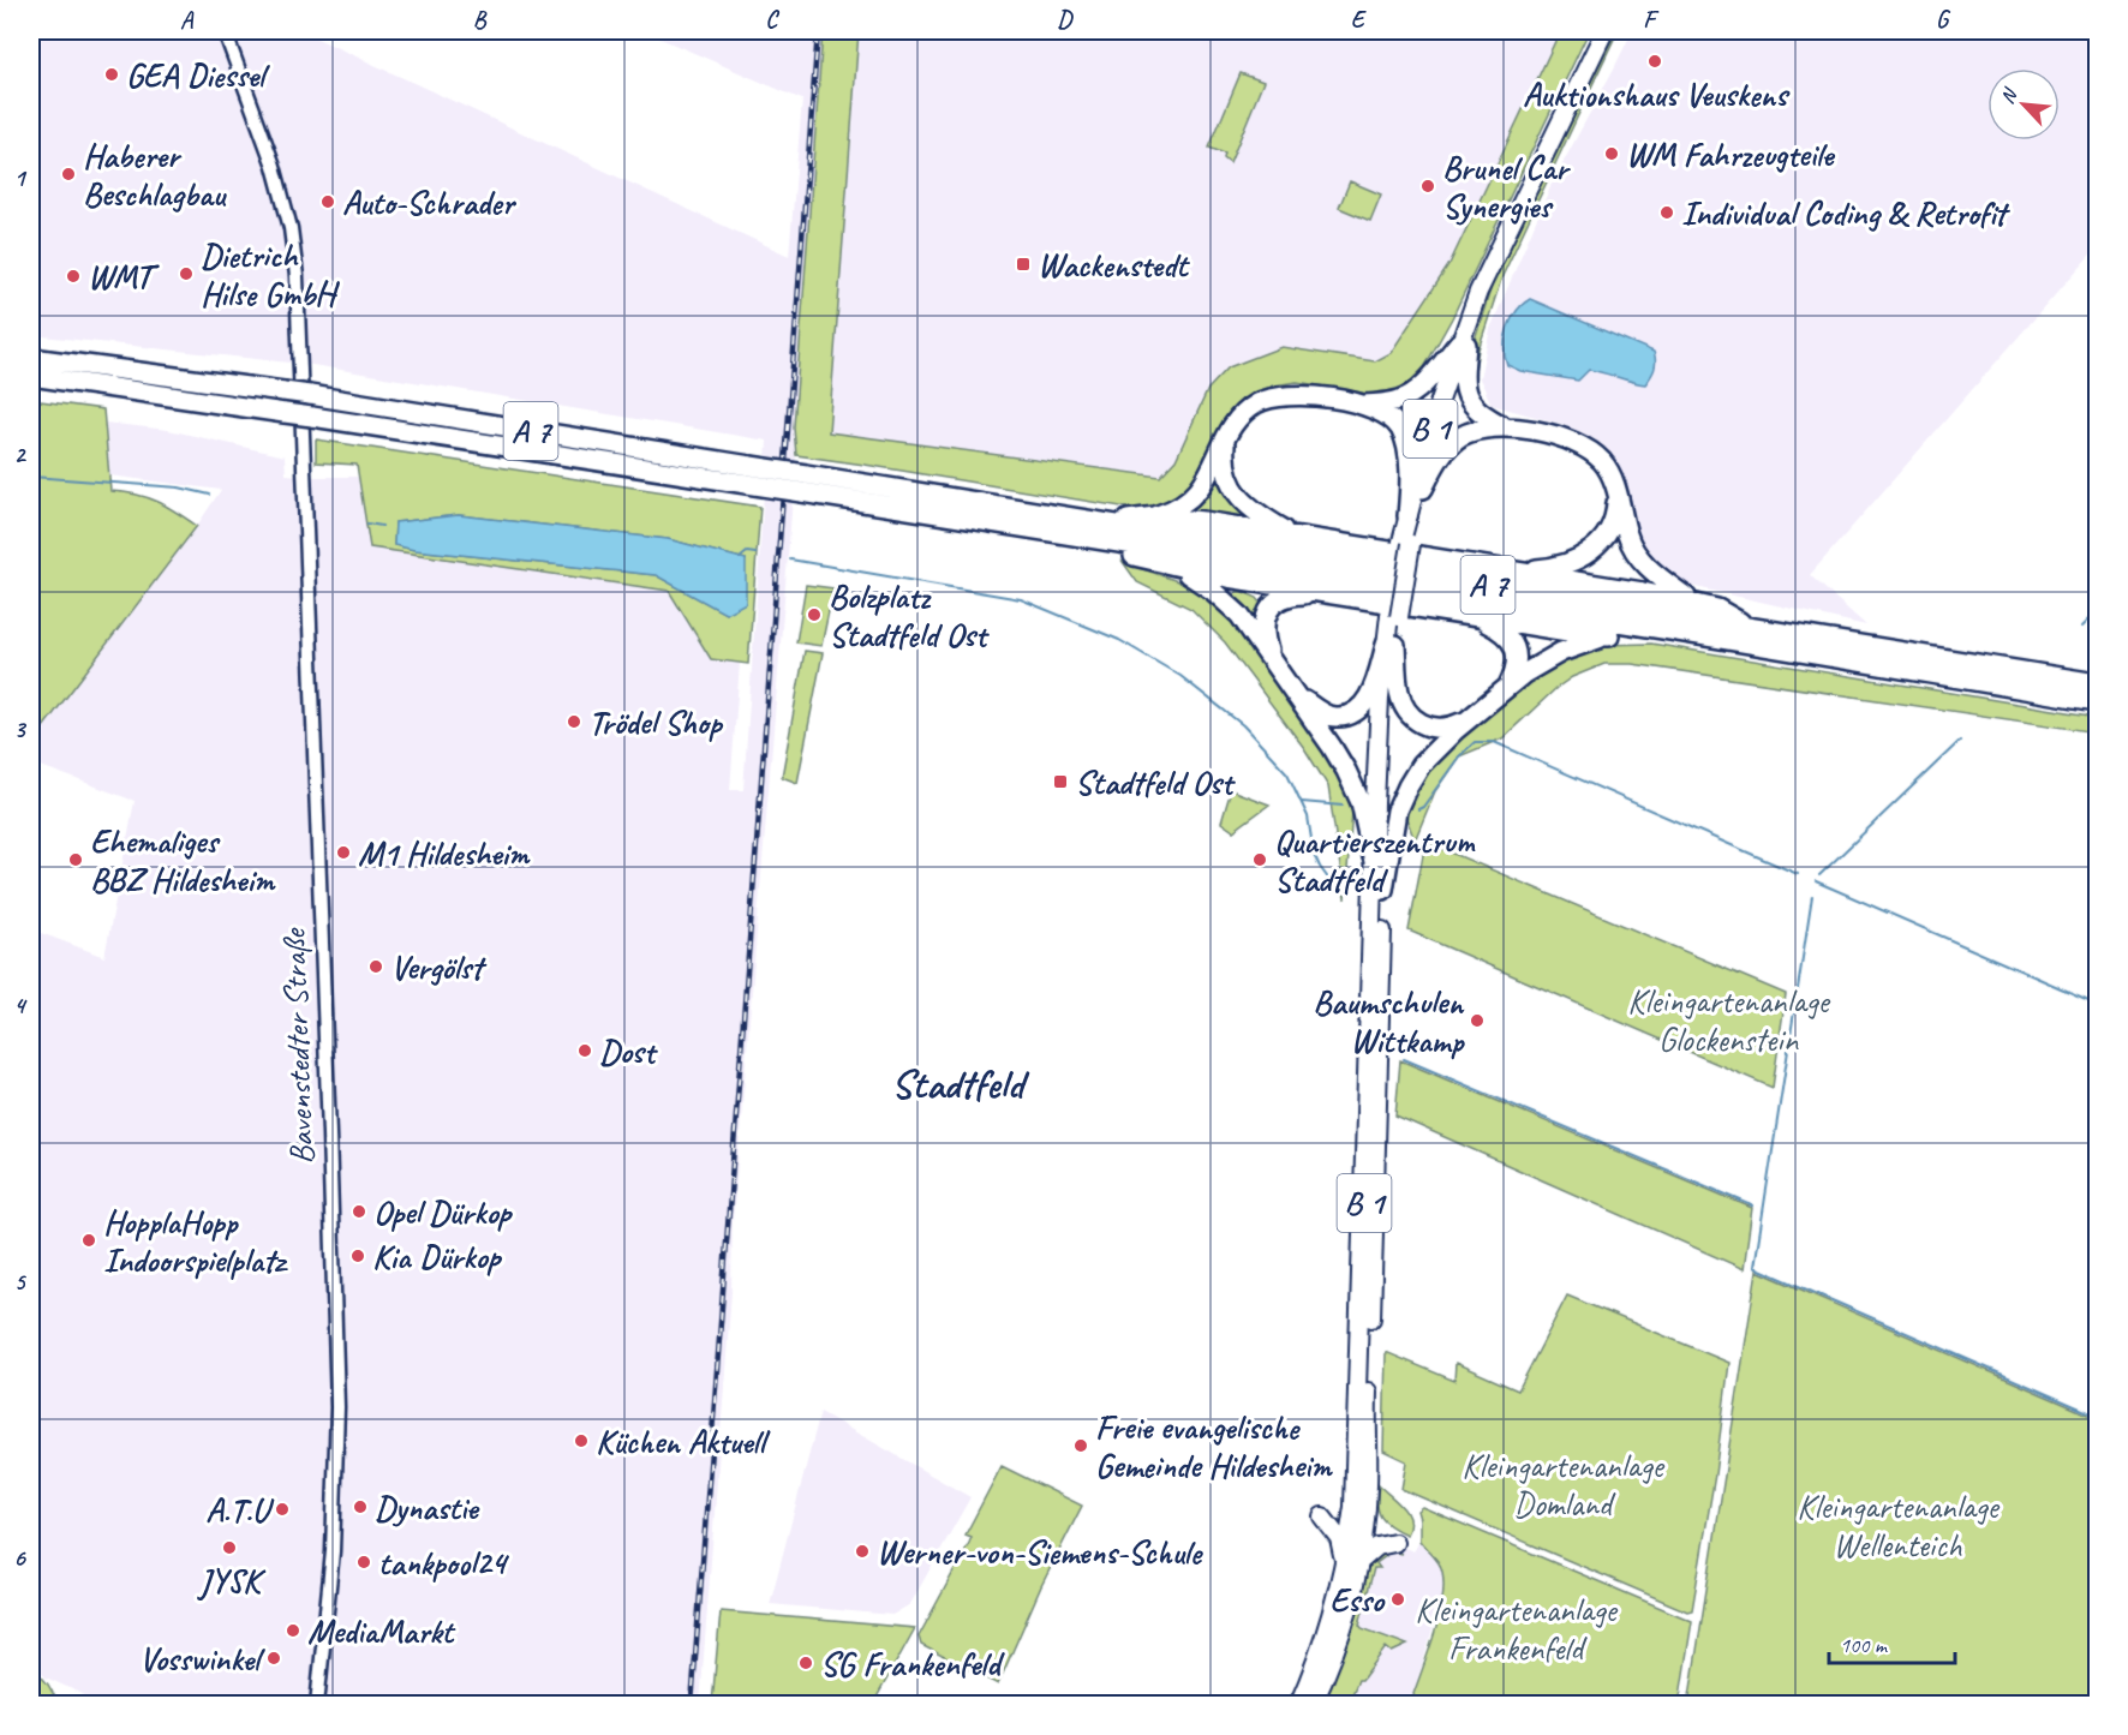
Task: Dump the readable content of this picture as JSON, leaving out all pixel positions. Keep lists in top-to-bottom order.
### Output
{
  "streets": {
    "highway": ["A 7"],
    "main road": ["B 1"],
    "street": ["Bavenstedter Straße"]
  },
  "crossings": [
    ["A 7", "Bavenstedter Straße"]
  ],
  "districts": ["Stadtfeld"],
  "parks": [
    "Kleingartenanlage Glockenstein",
    "Kleingartenanlage Domland",
    "Kleingartenanlage Wellenteich",
    "Kleingartenanlage Frankenfeld"
  ],
  "places": {
    "other": [
      "Auktionshaus Veuskens",
      "GEA Diessel",
      "WM Fahrzeugteile",
      "Haberer Beschlagbau",
      "Brunel Car Synergies",
      "Auto-Schrader",
      "Individual Coding & Retrofit",
      "Dietrich Hilse GmbH",
      "WMT",
      "Bolzplatz Stadtfeld Ost",
      "Trödel Shop",
      "M1 Hildesheim",
      "Ehemaliges BBZ Hildesheim",
      "Quartierszentrum Stadtfeld",
      "Vergölst",
      "Baumschulen Wittkamp",
      "Dost",
      "Opel Dürkop",
      "HopplaHopp Indoorspielplatz",
      "Kia Dürkop",
      "Küchen Aktuell",
      "Freie evangelische Gemeinde Hildesheim",
      "Dynastie",
      "A.T.U",
      "JYSK",
      "Werner-von-Siemens-Schule",
      "tankpool24",
      "Esso",
      "MediaMarkt",
      "Vosswinkel",
      "SG Frankenfeld"
    ],
    "transit": ["Wackenstedt", "Stadtfeld Ost"]
  },
  "scale_bar": "100 m",
  "north": "top left",
  "grid": {
    "columns": [
      "A",
      "B",
      "C",
      "D",
      "E",
      "F",
      "G"
    ],
    "rows": [
      "1",
      "2",
      "3",
      "4",
      "5",
      "6"
    ]
  }
}
